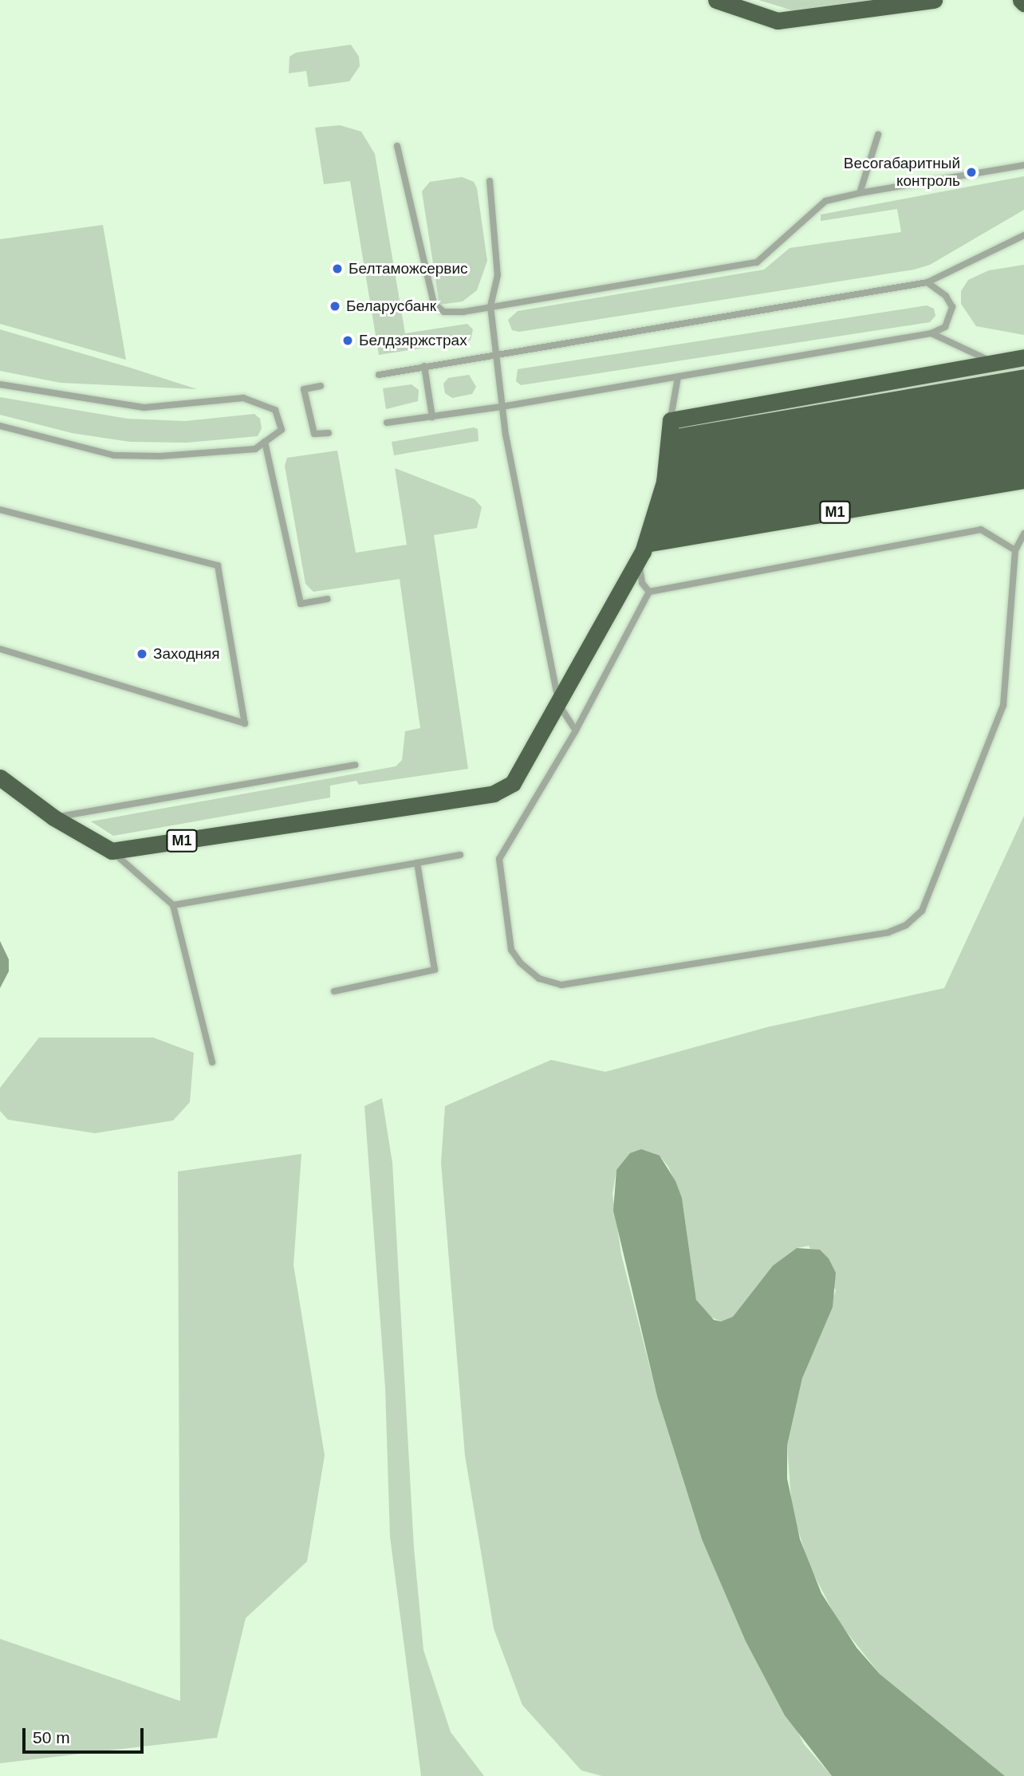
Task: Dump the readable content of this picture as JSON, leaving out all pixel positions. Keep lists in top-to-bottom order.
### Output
{
  "streets": {
    "highway": ["М1"]
  },
  "places": [
    "Весогабаритный контроль",
    "Белтаможсервис",
    "Беларусбанк",
    "Белдзяржстрах",
    "Заходняя"
  ],
  "scale_bar": "50 m"
}
